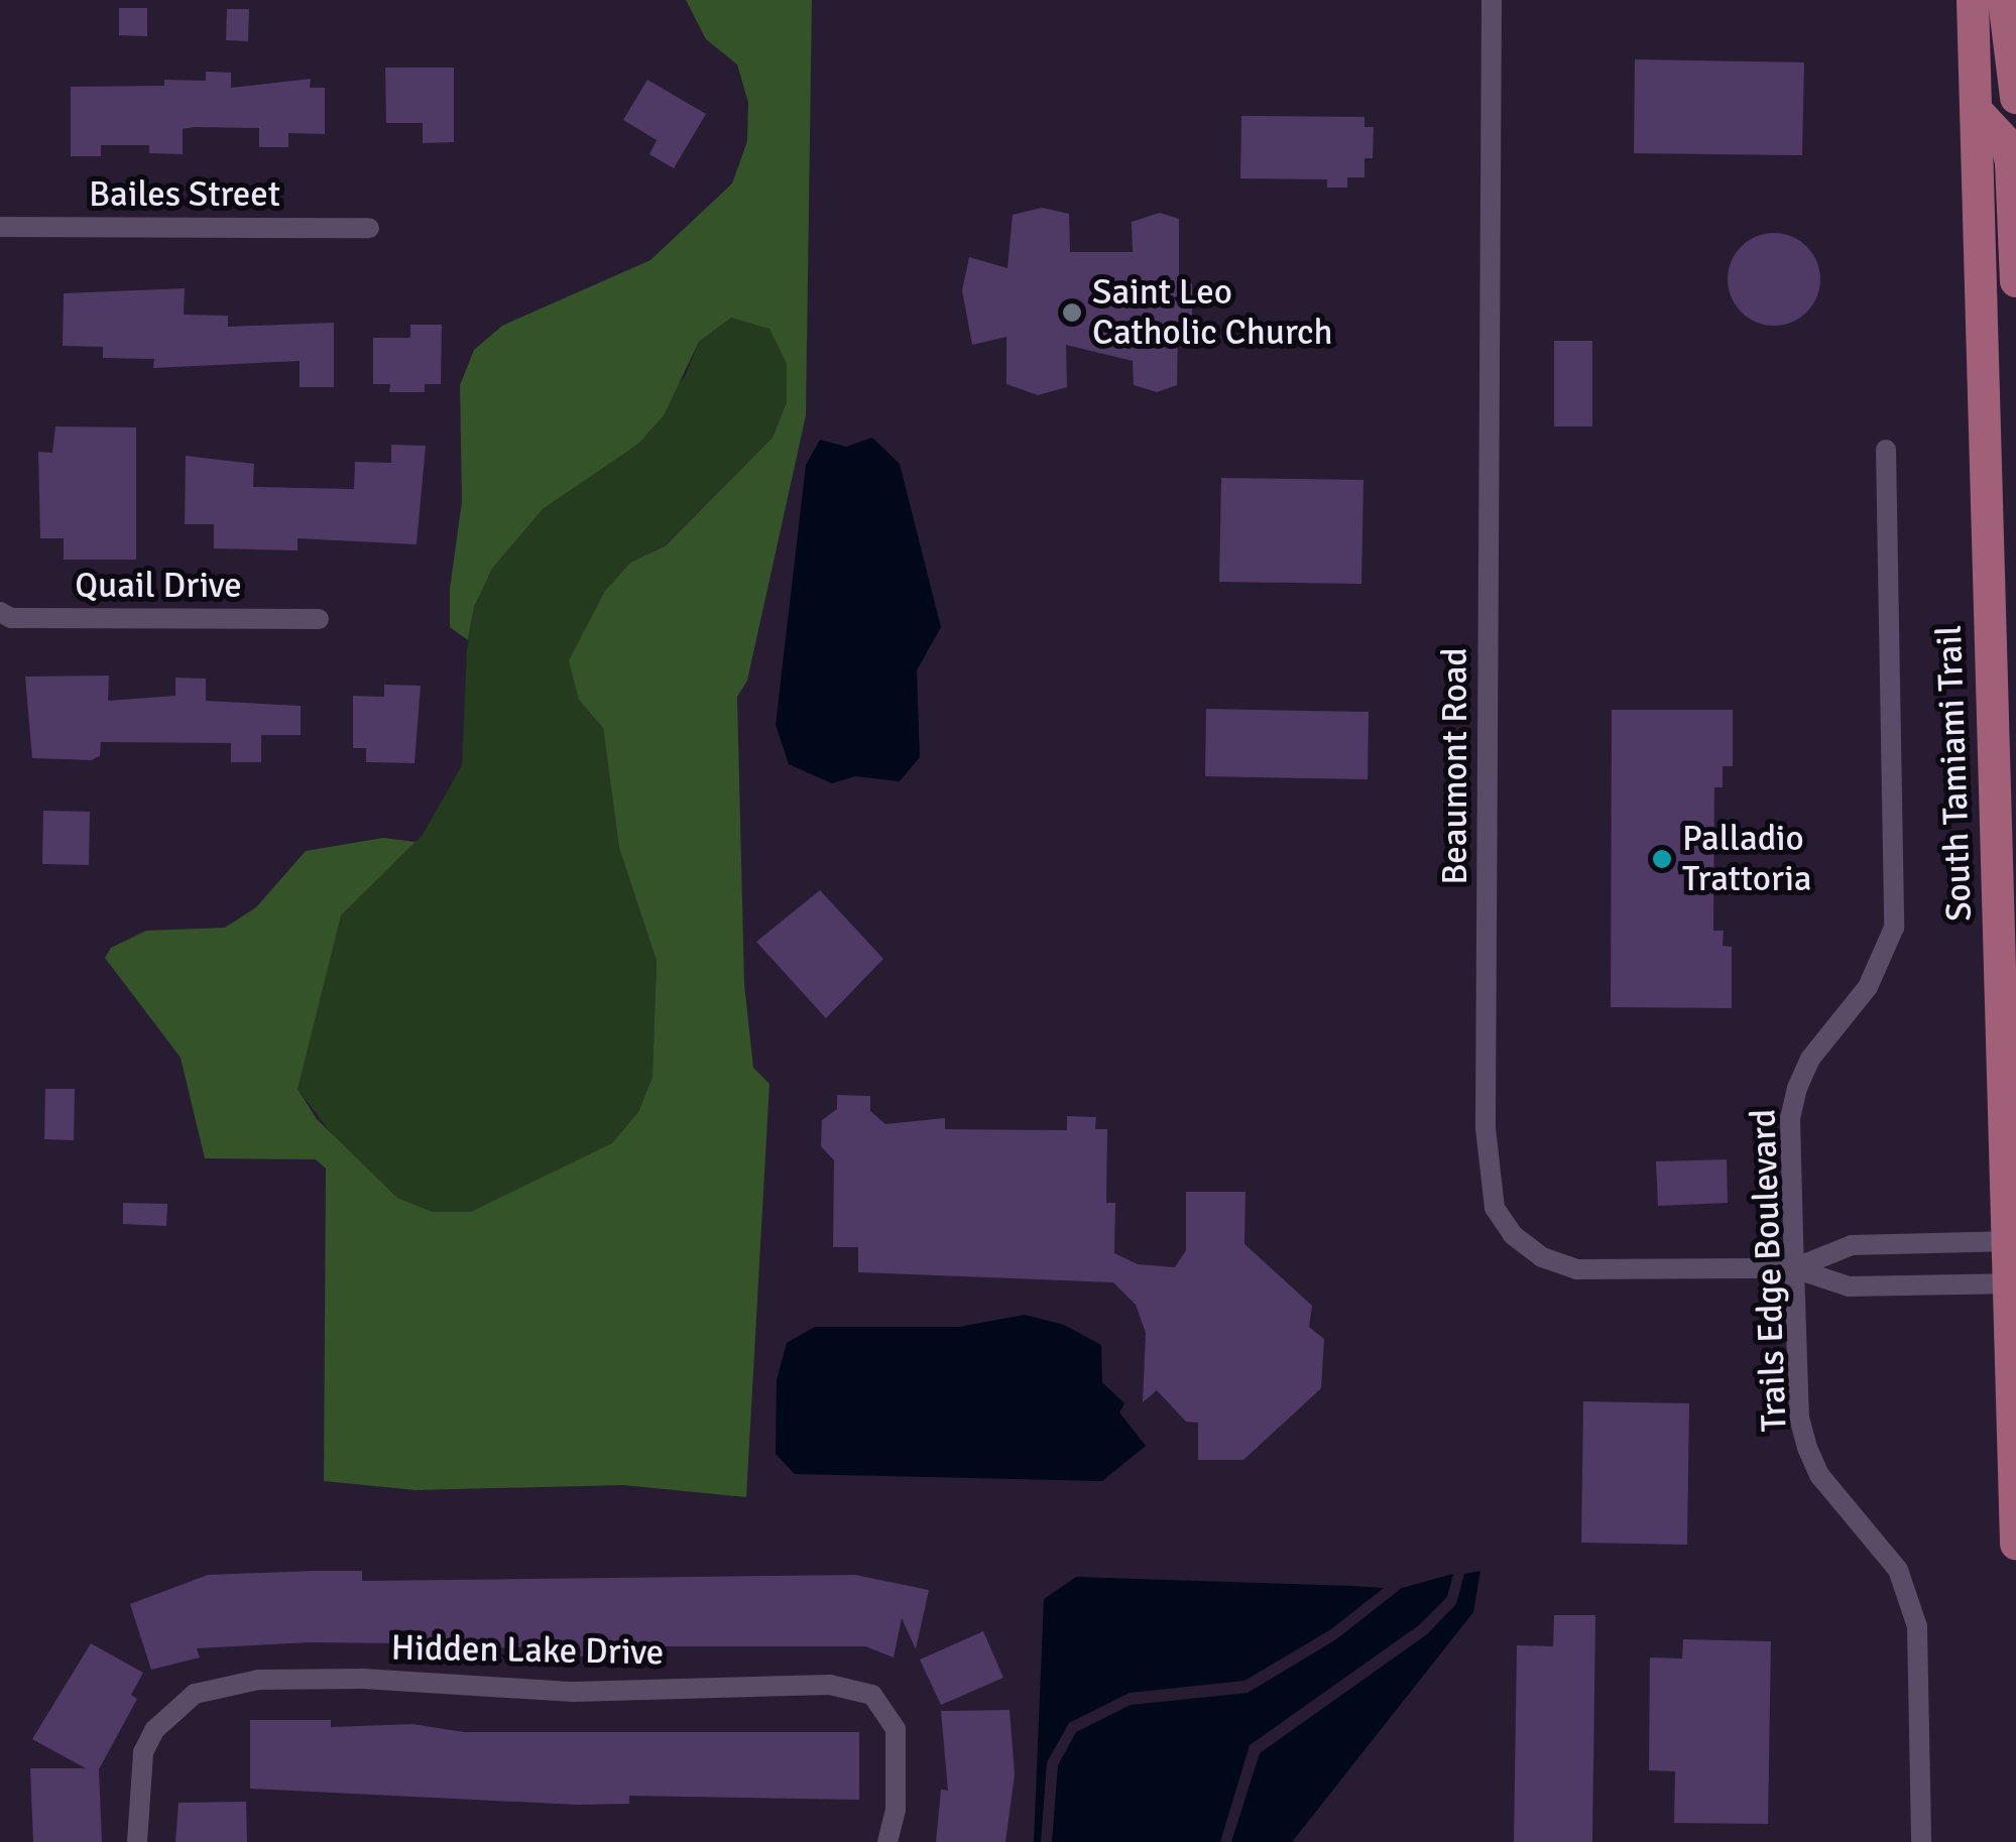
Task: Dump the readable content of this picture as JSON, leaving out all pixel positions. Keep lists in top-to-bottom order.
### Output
{
  "streets": {
    "main road": ["South Tamiami Trail"],
    "street": [
      "Bailes Street",
      "Quail Drive",
      "Beaumont Road",
      "Trails Edge Boulevard",
      "Hidden Lake Drive"
    ]
  },
  "crossings": [
    ["Beaumont Road", "South Tamiami Trail"],
    ["Beaumont Road", "Trails Edge Boulevard"]
  ],
  "places": ["Saint Leo Catholic Church", "Palladio Trattoria"]
}
